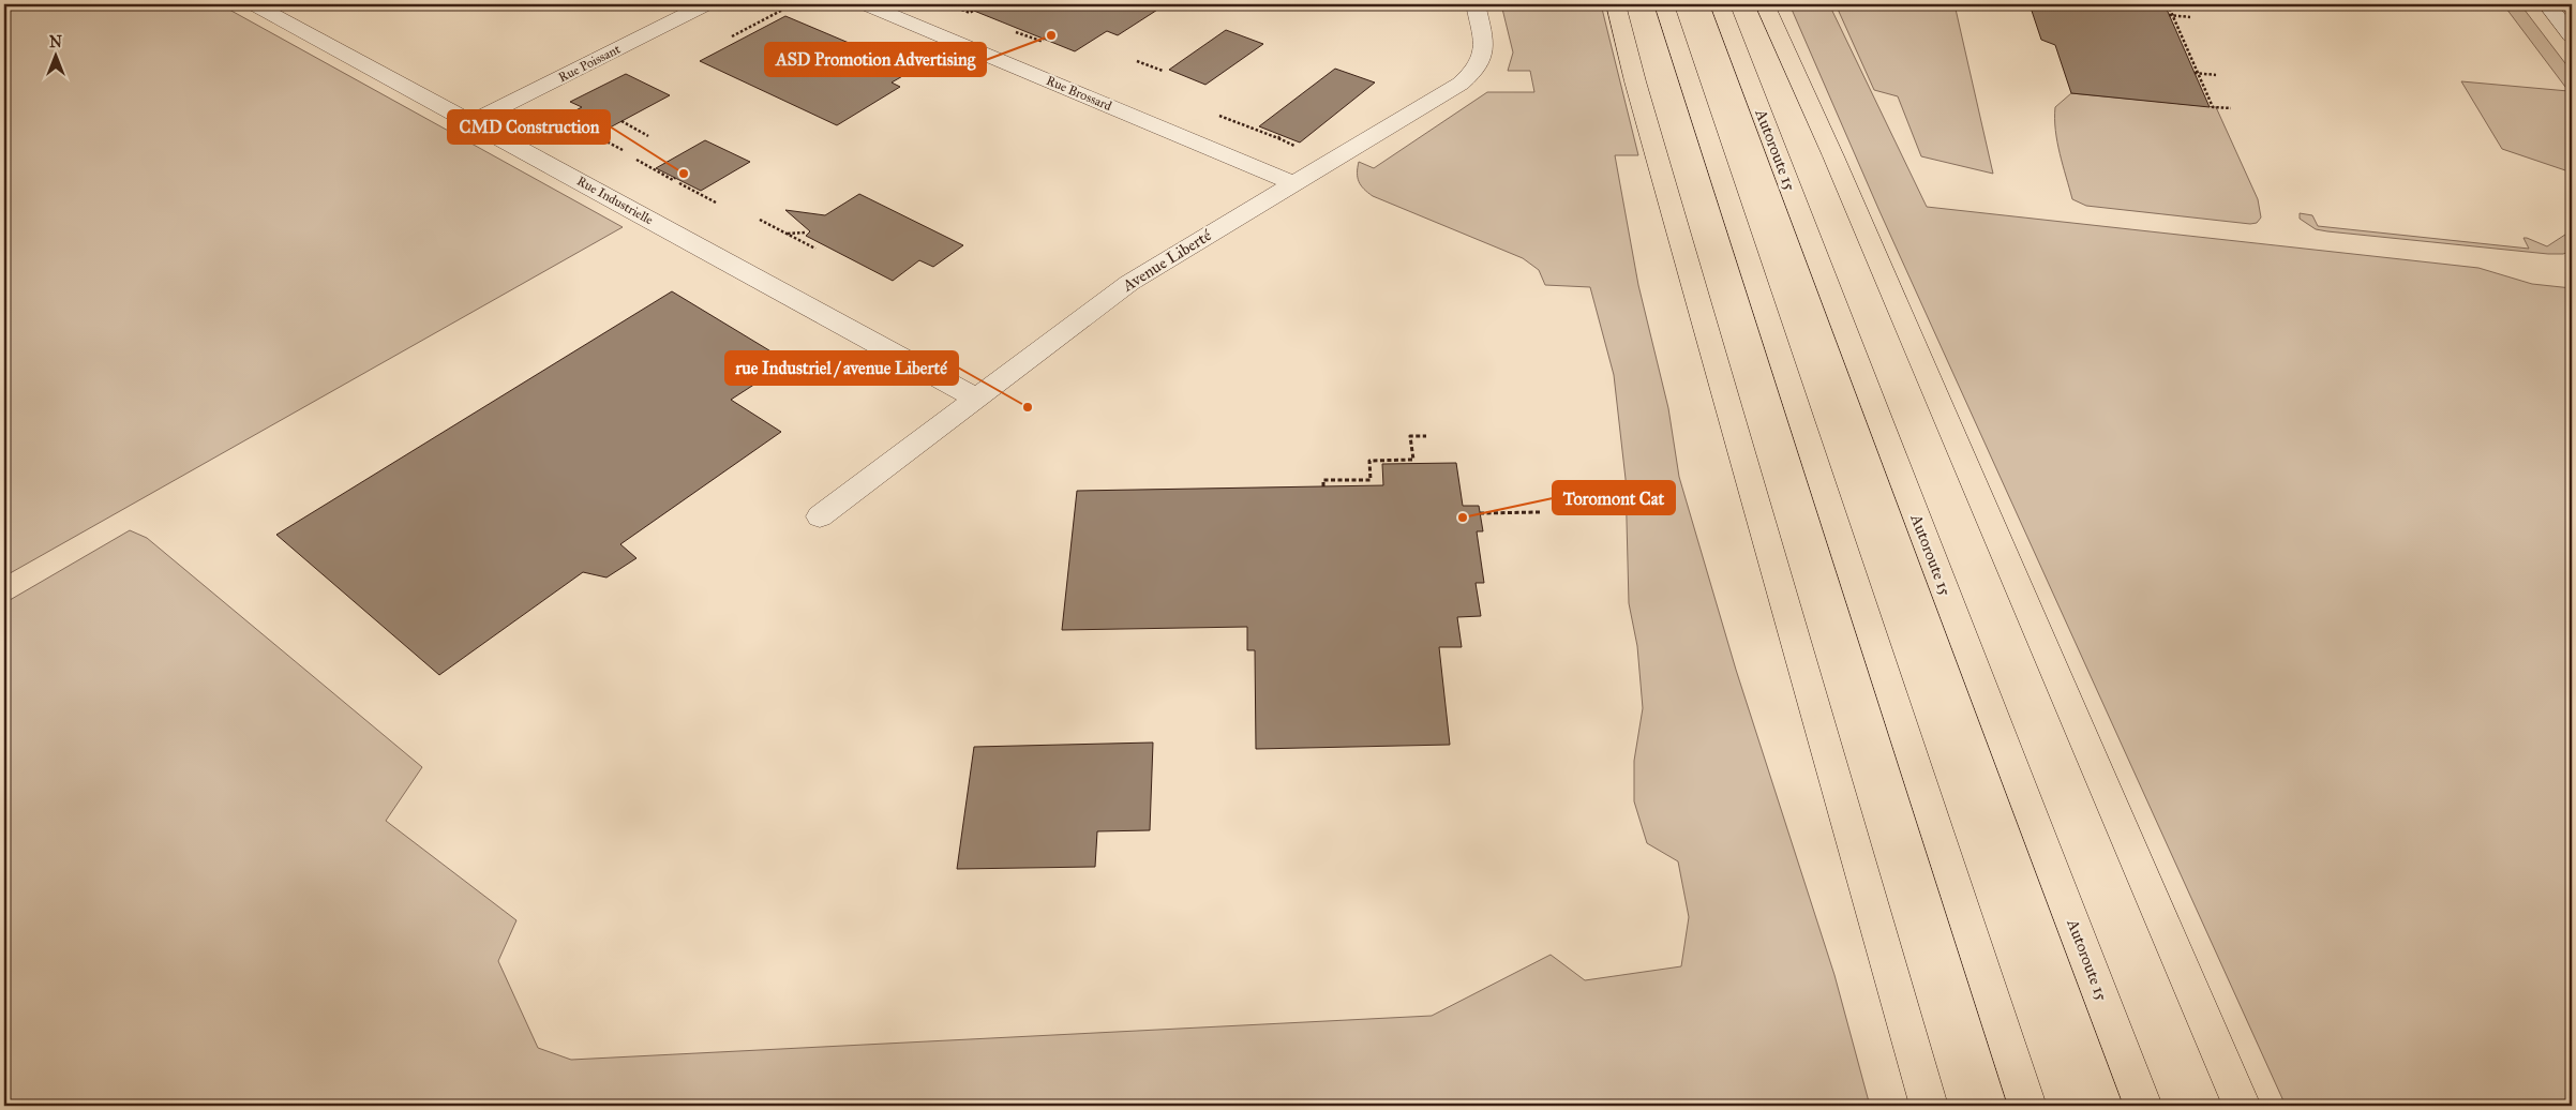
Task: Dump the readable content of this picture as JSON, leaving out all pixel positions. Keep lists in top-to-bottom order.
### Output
{
  "streets": {
    "highway": ["Autoroute 15"],
    "street": [
      "Rue Poissant",
      "Rue Brossard",
      "Rue Industrielle",
      "Avenue Liberté"
    ]
  },
  "crossings": [
    ["Rue Poissant", "Rue Industrielle"],
    ["Rue Brossard", "Avenue Liberté"],
    ["Rue Industrielle", "Avenue Liberté"]
  ],
  "places": [
    "ASD Promotion Advertising",
    "CMD Construction",
    "rue Industriel / avenue Liberté",
    "Toromont Cat"
  ],
  "north": "top"
}
